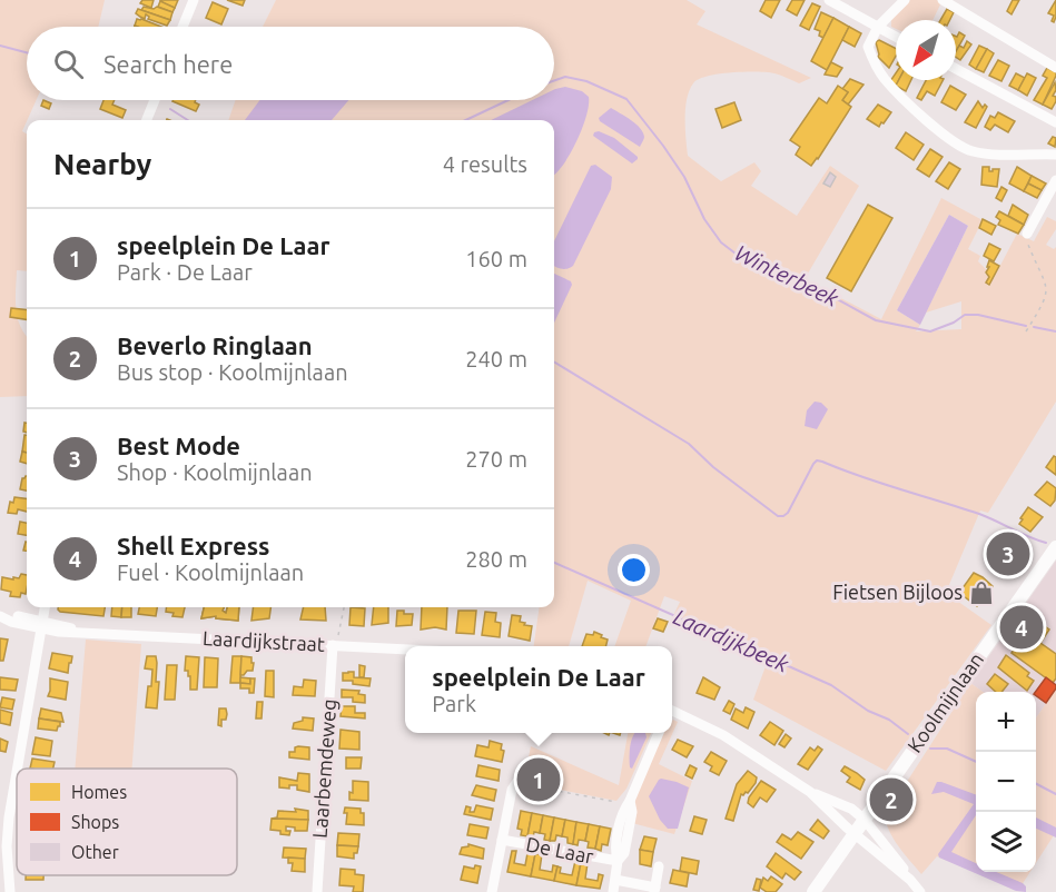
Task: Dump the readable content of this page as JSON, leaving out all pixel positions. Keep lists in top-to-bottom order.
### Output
{
  "streets": {
    "main road": ["Koolmijnlaan"],
    "street": ["Laardijkstraat", "Laarbemdeweg", "De Laar"]
  },
  "crossings": [
    ["Laardijkstraat", "Laarbemdeweg"]
  ],
  "water": ["Winterbeek", "Laardijkbeek"],
  "places": {
    "shop": ["Fietsen Bijloos"]
  },
  "legend": ["Homes", "Shops", "Other"],
  "north": "bottom left",
  "page": {
    "search": "Search here",
    "heading": ["Nearby", "4 results"],
    "list": [
      {
        "mark": "1",
        "name": "speelplein De Laar",
        "note": "Park · De Laar",
        "value": "160 m"
      },
      {
        "mark": "2",
        "name": "Beverlo Ringlaan",
        "note": "Bus stop · Koolmijnlaan",
        "value": "240 m"
      },
      {
        "mark": "3",
        "name": "Best Mode",
        "note": "Shop · Koolmijnlaan",
        "value": "270 m"
      },
      {
        "mark": "4",
        "name": "Shell Express",
        "note": "Fuel · Koolmijnlaan",
        "value": "280 m"
      }
    ],
    "pins": [
      "3",
      "4",
      "1",
      "2"
    ],
    "popup": ["speelplein De Laar", "Park"],
    "map_buttons": ["+", "−"]
  }
}
